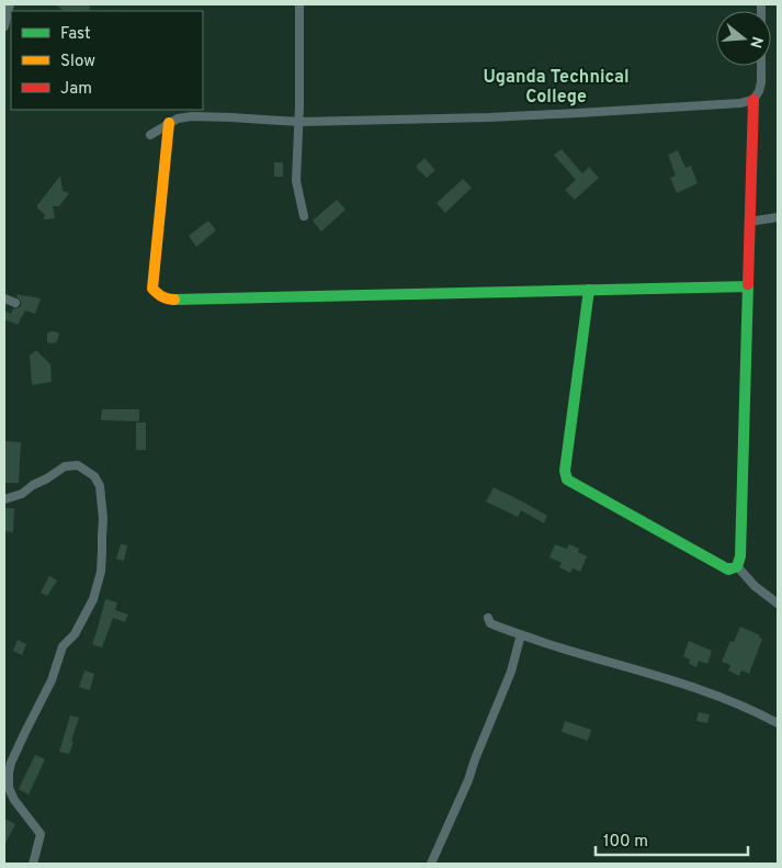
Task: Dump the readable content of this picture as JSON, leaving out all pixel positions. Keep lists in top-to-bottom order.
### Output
{
  "districts": ["Uganda Technical College"],
  "legend": ["Fast", "Slow", "Jam"],
  "scale_bar": "100 m",
  "north": "right"
}
